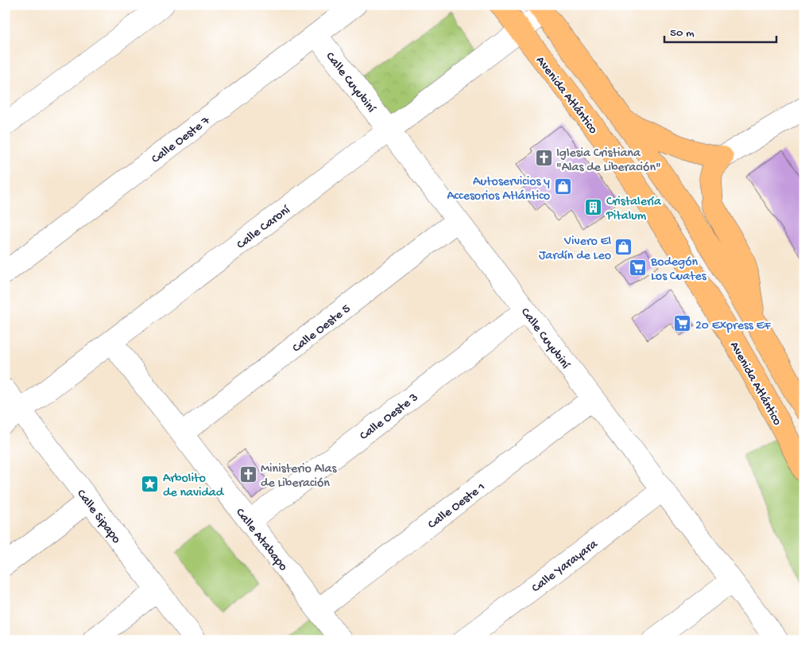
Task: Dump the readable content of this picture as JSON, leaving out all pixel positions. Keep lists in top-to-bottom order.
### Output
{
  "streets": {
    "main road": ["Avenida Atlántico"],
    "street": [
      "Calle Cuyubiní",
      "Calle Oeste 7",
      "Calle Caroní",
      "Calle Oeste 5",
      "Calle Oeste 3",
      "Calle Oeste 1",
      "Calle Sipapo",
      "Calle Atabapo",
      "Calle Yarayara"
    ]
  },
  "crossings": [
    ["Calle Cuyubiní", "Calle Oeste 7"],
    ["Calle Cuyubiní", "Calle Caroní"],
    ["Calle Cuyubiní", "Calle Oeste 5"],
    ["Calle Cuyubiní", "Calle Oeste 3"],
    ["Calle Cuyubiní", "Calle Oeste 1"],
    ["Calle Cuyubiní", "Calle Yarayara"],
    ["Avenida Atlántico", "Calle Caroní"],
    ["Calle Caroní", "Calle Sipapo"],
    ["Calle Caroní", "Calle Atabapo"],
    ["Calle Oeste 5", "Calle Atabapo"],
    ["Calle Oeste 3", "Calle Atabapo"],
    ["Calle Oeste 1", "Calle Atabapo"]
  ],
  "places": {
    "church": ["Iglesia Cristiana \"Alas de Liberación\"", "Ministerio Alas de Liberación"],
    "shop": ["Autoservicios y Accesorios Atlántico", "Vivero El Jardín de Leo"],
    "building": ["Cristalería Pitalum"],
    "supermarket": ["Bodegón Los Cuates", "20 Express EF"],
    "place": ["Arbolito de navidad"]
  },
  "scale_bar": "50 m"
}
